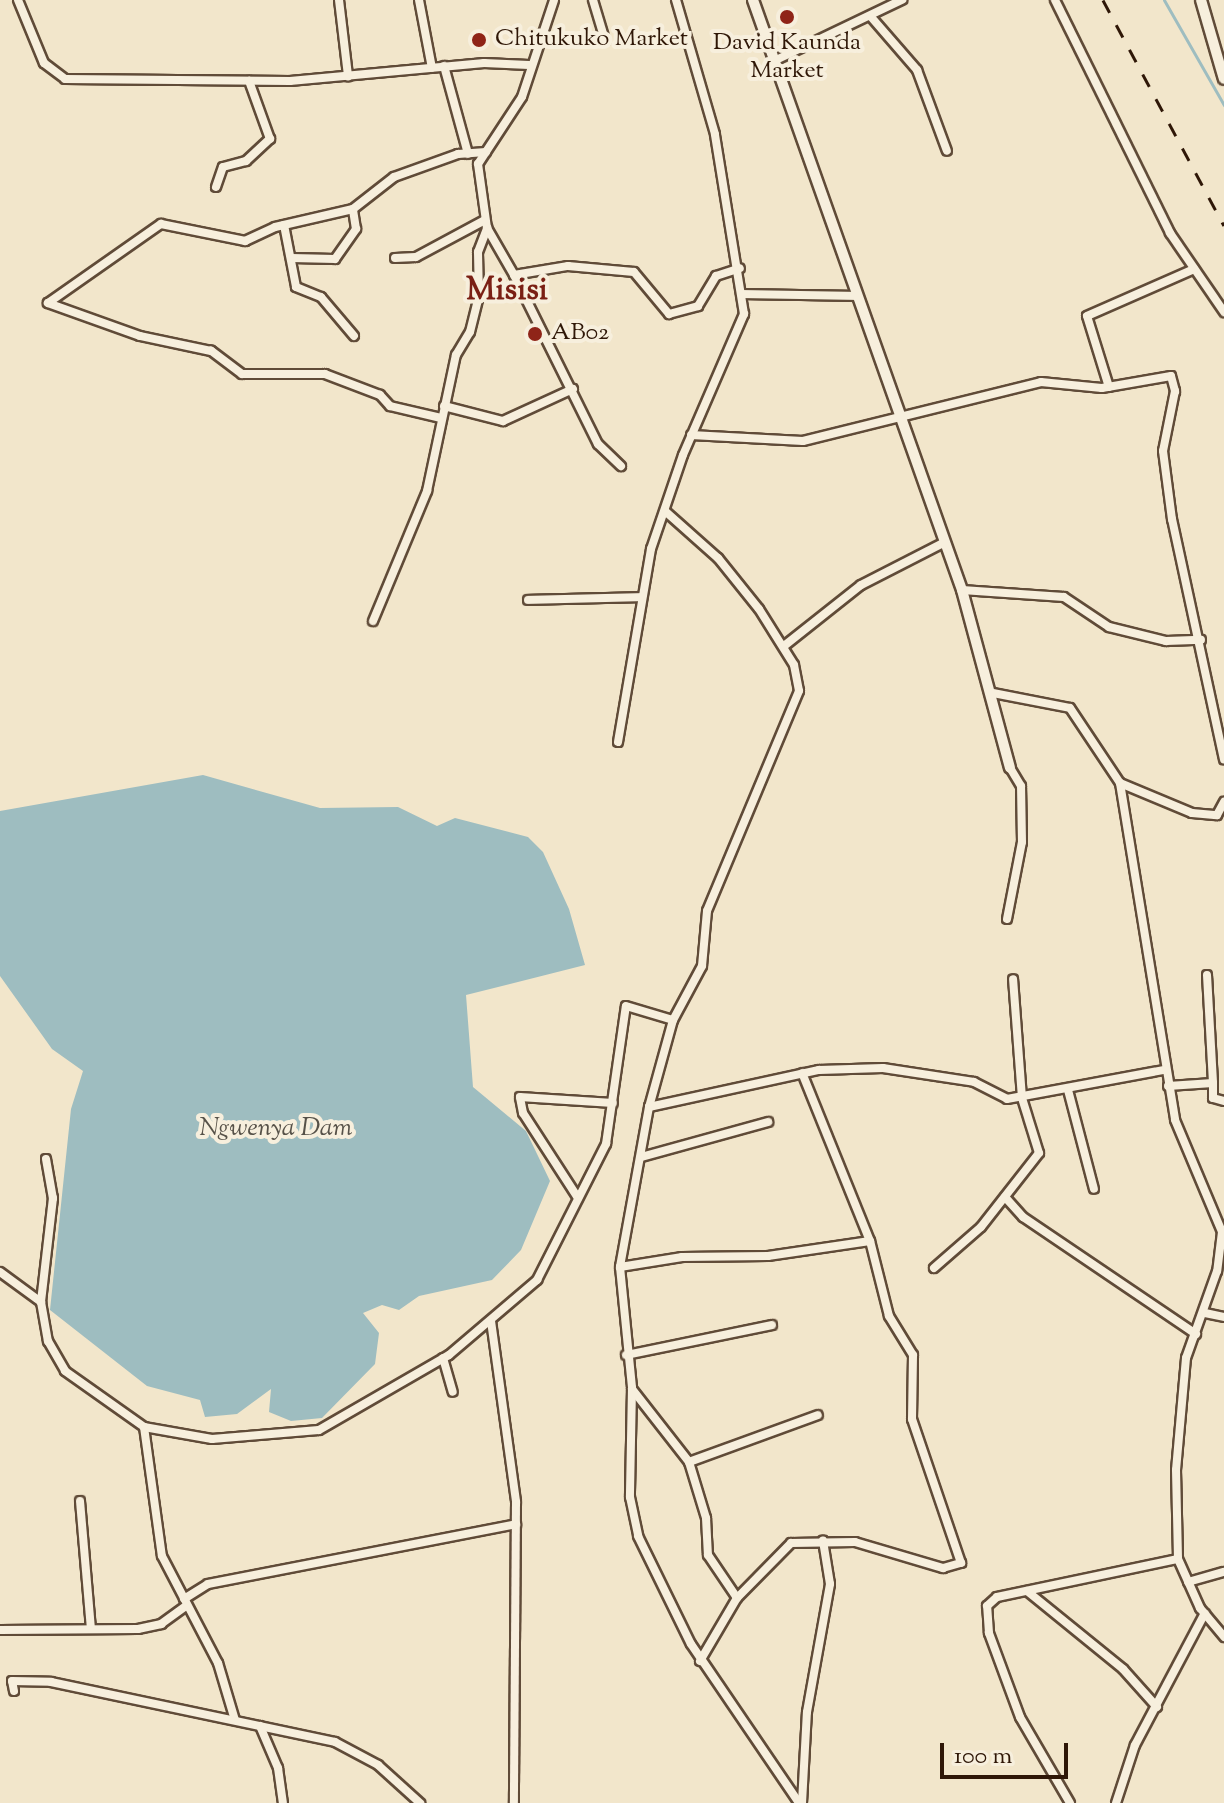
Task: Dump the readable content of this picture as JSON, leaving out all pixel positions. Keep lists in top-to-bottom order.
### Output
{
  "districts": ["Misisi"],
  "water": ["Ngwenya Dam"],
  "places": ["David Kaunda Market", "Chitukuko Market", "AB02"],
  "scale_bar": "100 m"
}
